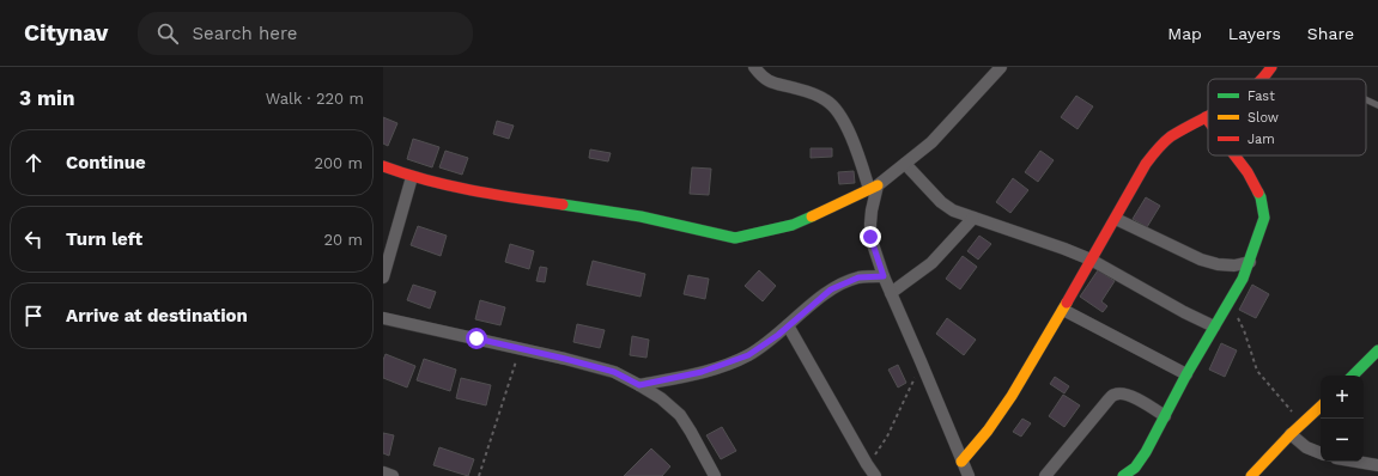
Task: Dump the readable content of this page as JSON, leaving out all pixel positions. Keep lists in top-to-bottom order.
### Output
{
  "legend": ["Fast", "Slow", "Jam"],
  "page": {
    "header": "Citynav",
    "search": "Search here",
    "nav": ["Map", "Layers", "Share"],
    "heading": ["3 min", "Walk · 220 m"],
    "list": [
      ["Continue", "200 m"],
      ["Turn left", "20 m"],
      "Arrive at destination"
    ],
    "map_buttons": ["+", "−"]
  }
}
